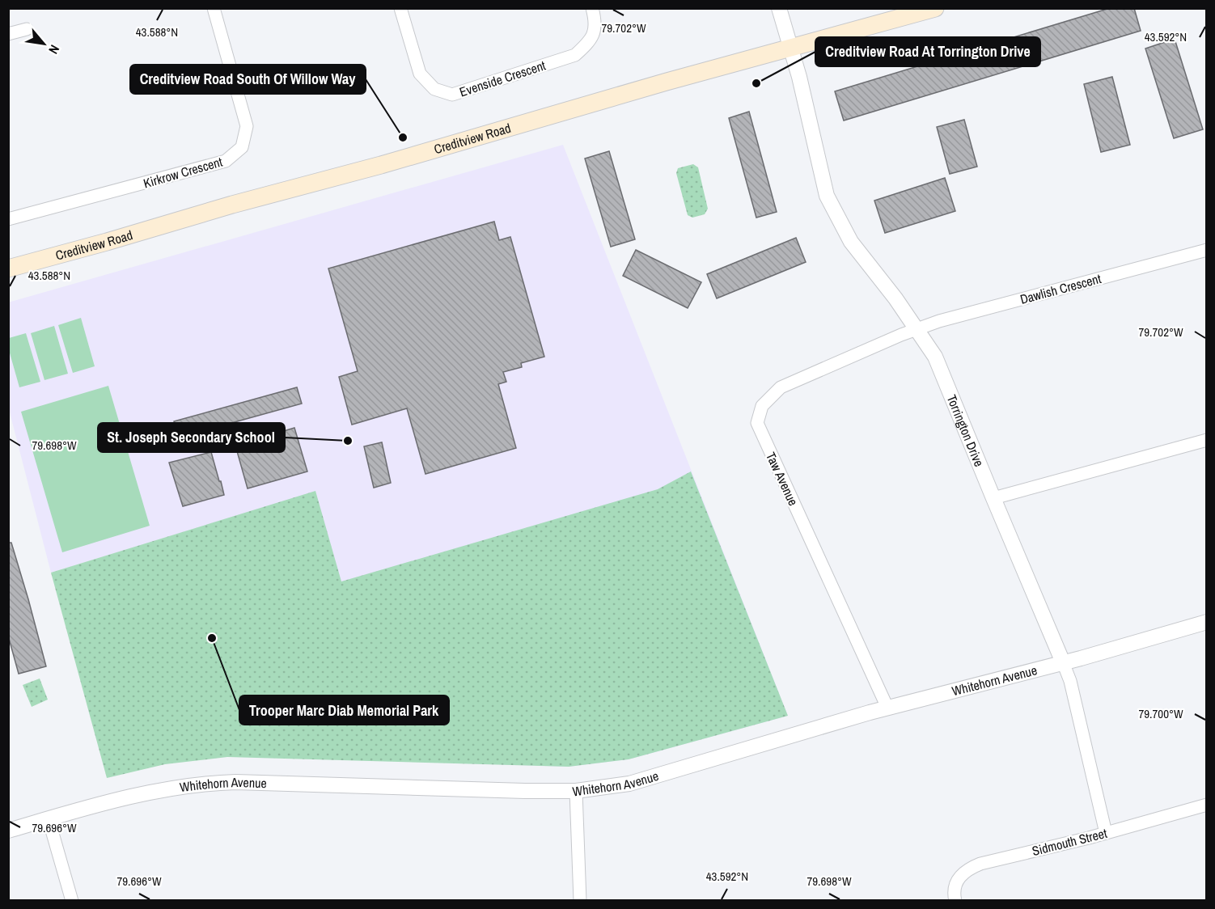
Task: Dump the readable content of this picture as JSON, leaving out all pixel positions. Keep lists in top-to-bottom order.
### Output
{
  "streets": {
    "main road": ["Creditview Road"],
    "street": [
      "Evenside Crescent",
      "Kirkrow Crescent",
      "Dawlish Crescent",
      "Torrington Drive",
      "Taw Avenue",
      "Whitehorn Avenue",
      "Sidmouth Street"
    ]
  },
  "crossings": [
    ["Creditview Road", "Torrington Drive"],
    ["Dawlish Crescent", "Torrington Drive"],
    ["Dawlish Crescent", "Taw Avenue"],
    ["Torrington Drive", "Taw Avenue"],
    ["Torrington Drive", "Whitehorn Avenue"],
    ["Torrington Drive", "Sidmouth Street"],
    ["Taw Avenue", "Whitehorn Avenue"]
  ],
  "places": [
    "Creditview Road At Torrington Drive",
    "Creditview Road South Of Willow Way",
    "St. Joseph Secondary School",
    "Trooper Marc Diab Memorial Park"
  ],
  "north": "bottom right",
  "coordinates": [
    "79.702°W",
    "43.588°N",
    "43.592°N",
    "79.698°W",
    "79.700°W",
    "79.696°W"
  ]
}
